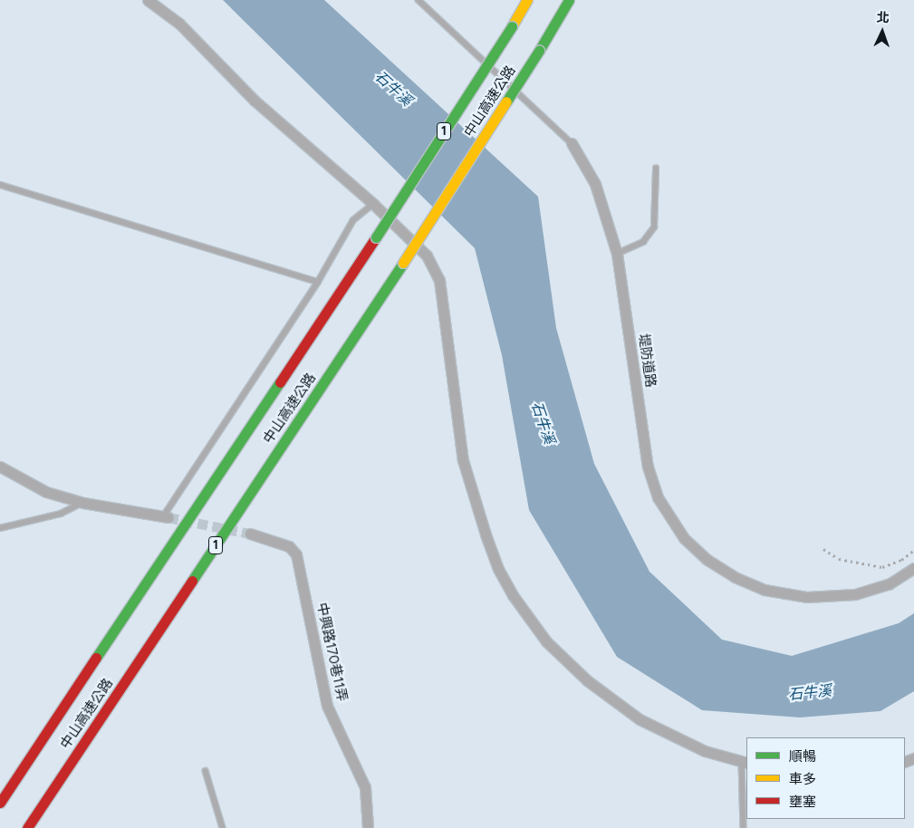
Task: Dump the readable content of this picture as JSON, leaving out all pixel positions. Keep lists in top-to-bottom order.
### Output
{
  "streets": {
    "highway": ["中山高速公路", "1"],
    "street": ["堤防道路", "中興路170巷11弄"]
  },
  "water": ["石牛溪"],
  "legend": ["順暢", "車多", "壅塞"],
  "north": "top"
}
